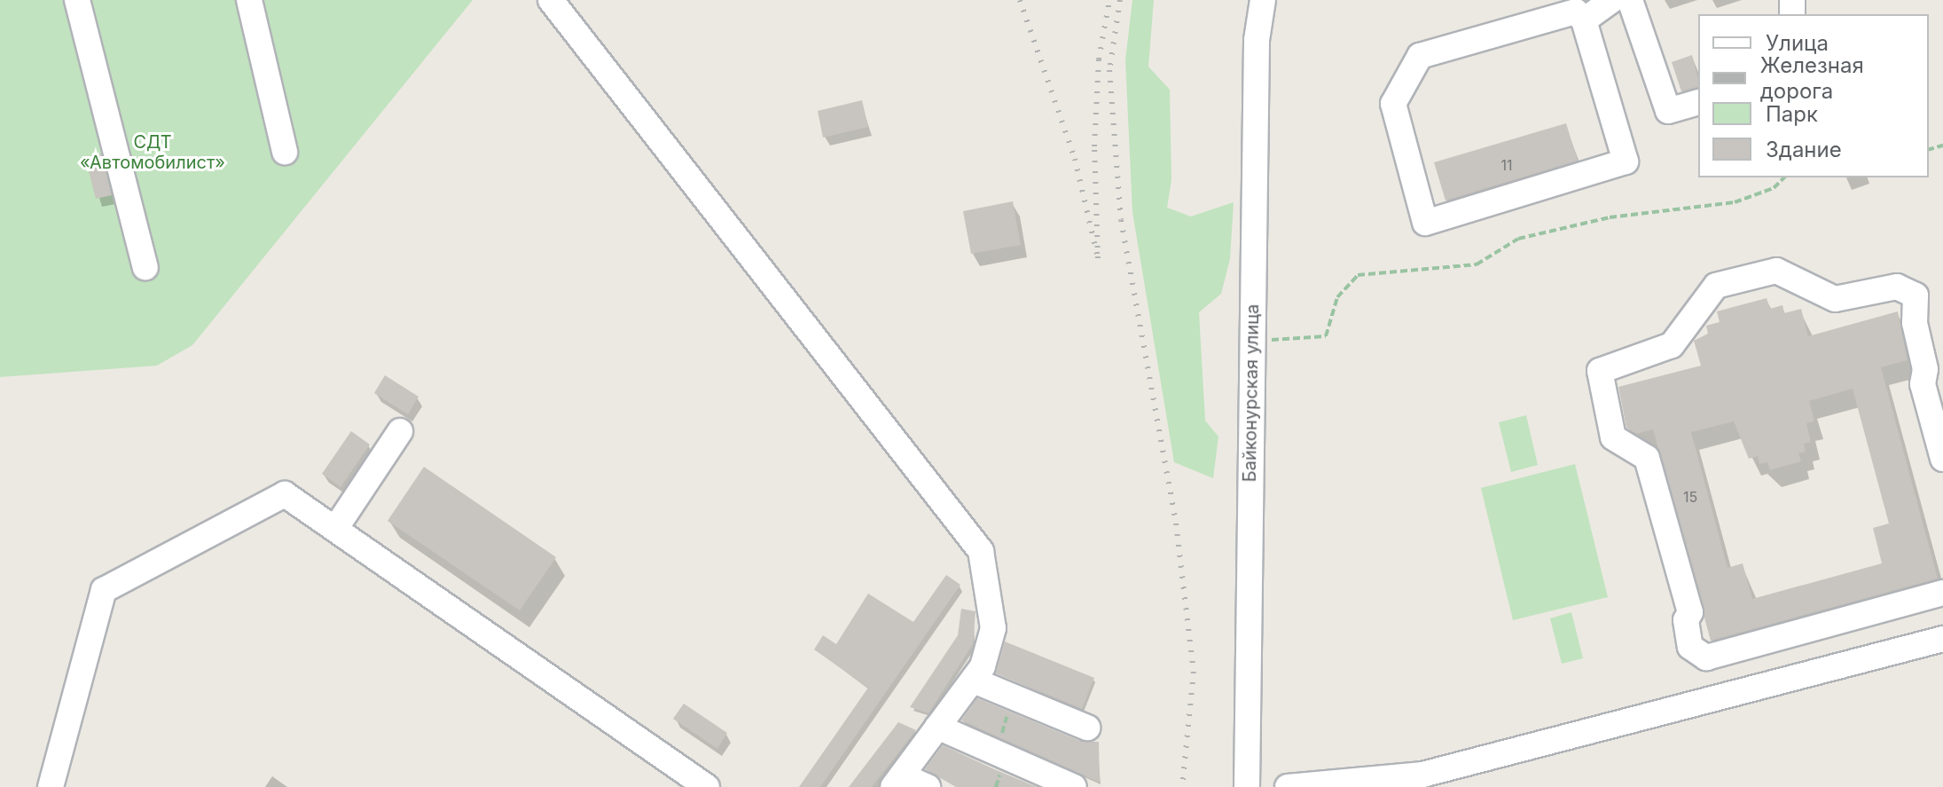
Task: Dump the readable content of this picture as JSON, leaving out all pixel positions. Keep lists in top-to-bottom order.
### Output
{
  "streets": {
    "street": ["Байконурская улица"]
  },
  "parks": ["СДТ «Автомобилист»"],
  "house_numbers": ["11", "15"],
  "legend": [
    "Улица",
    "Железная дорога",
    "Парк",
    "Здание"
  ]
}
